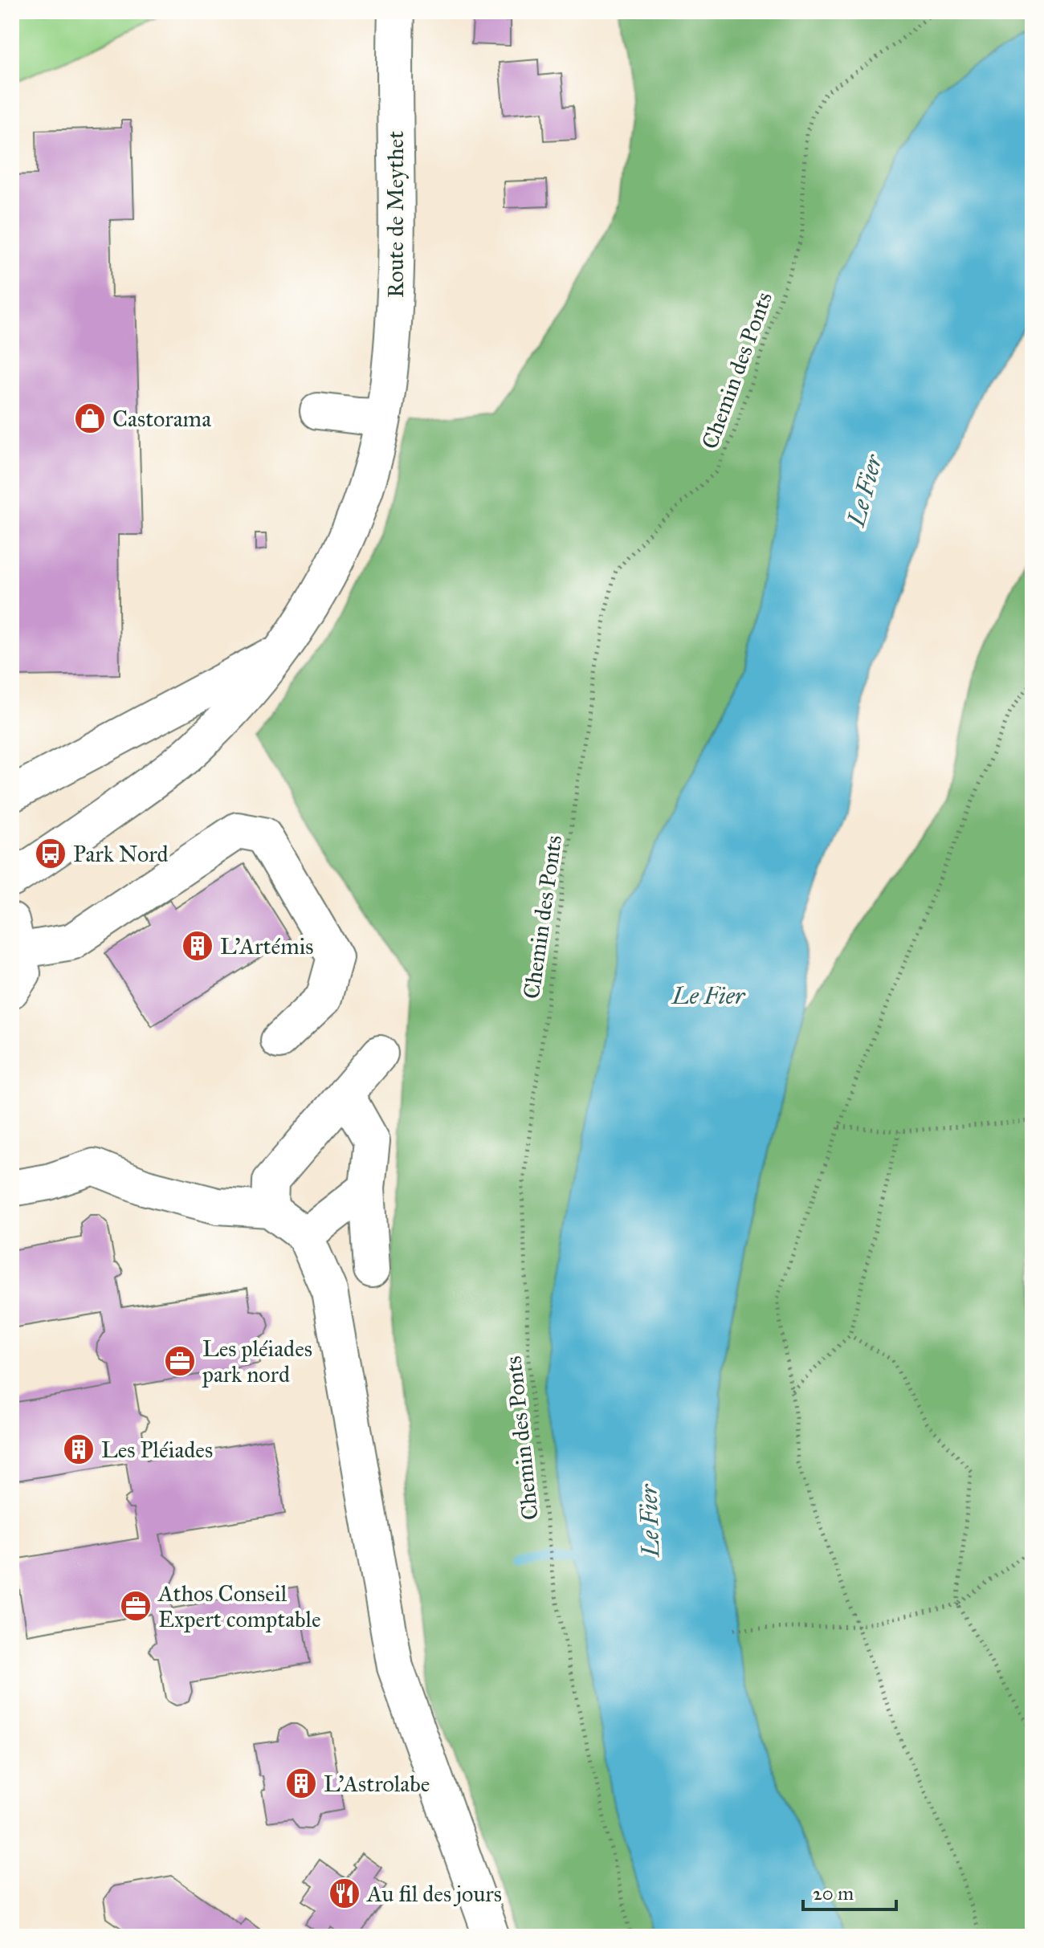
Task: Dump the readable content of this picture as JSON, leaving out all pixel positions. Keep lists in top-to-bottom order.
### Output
{
  "streets": {
    "street": ["Route de Meythet"],
    "path": ["Chemin des Ponts"]
  },
  "water": ["Le Fier"],
  "places": {
    "shop": ["Castorama"],
    "bus stop": ["Park Nord"],
    "building": ["L'Artémis", "Les Pléiades", "L'Astrolabe"],
    "office": ["Les pléiades park nord", "Athos Conseil Expert comptable"],
    "restaurant": ["Au fil des jours"]
  },
  "scale_bar": "20 m"
}
